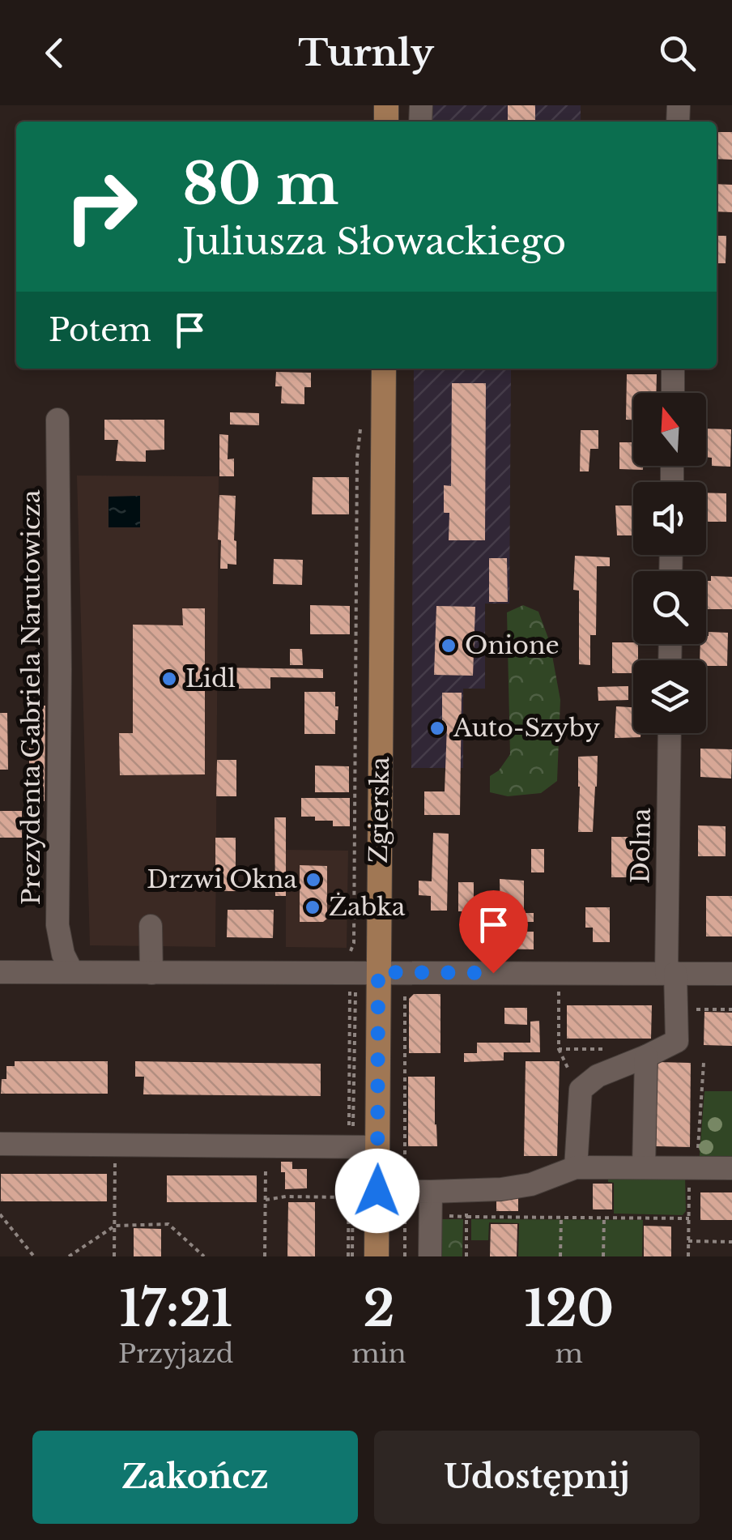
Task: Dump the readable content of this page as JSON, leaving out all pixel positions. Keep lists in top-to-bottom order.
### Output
{
  "streets": {
    "main road": ["Zgierska"],
    "street": ["Prezydenta Gabriela Narutowicza", "Dolna"]
  },
  "places": [
    "Onione",
    "Lidl",
    "Auto-Szyby",
    "Drzwi Okna",
    "Żabka"
  ],
  "north": "top",
  "page": {
    "header": "Turnly",
    "turn": ["80 m", "Juliusza Słowackiego"],
    "then": "Potem",
    "eta": [
      "17:21",
      "Przyjazd",
      "2",
      "min",
      "120",
      "m"
    ],
    "buttons": ["Zakończ", "Udostępnij"]
  }
}
